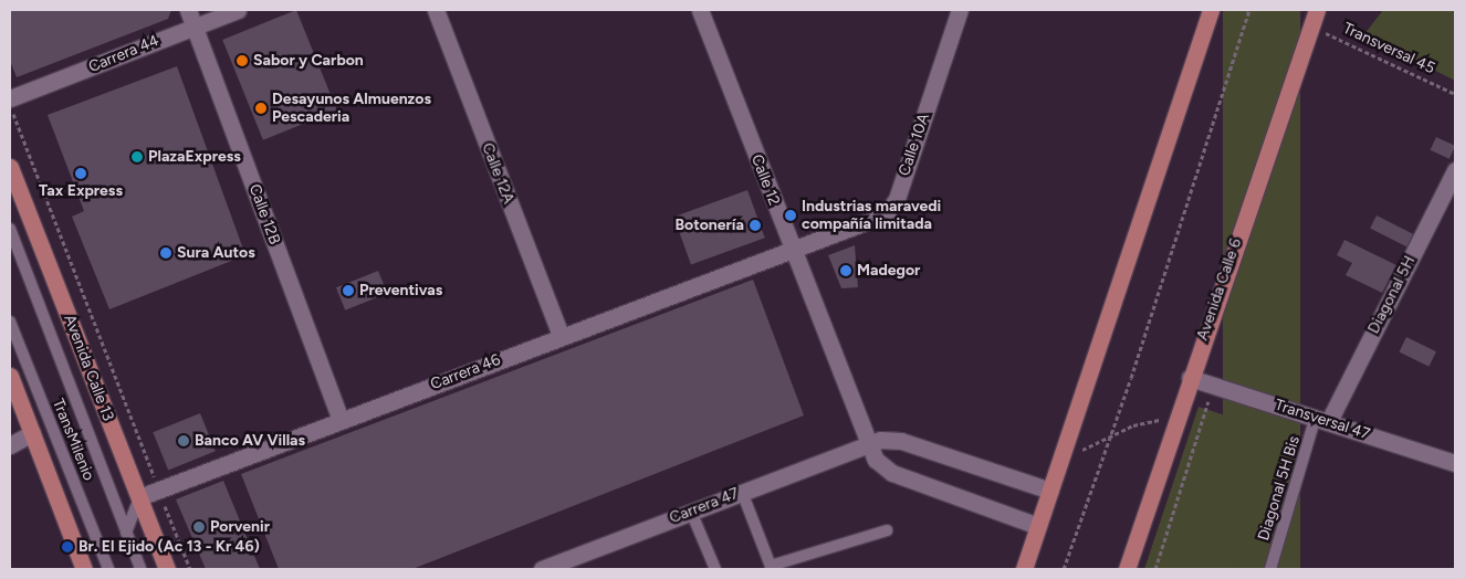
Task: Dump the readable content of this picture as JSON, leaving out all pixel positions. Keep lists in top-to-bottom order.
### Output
{
  "streets": {
    "main road": ["Avenida Calle 6", "Avenida Calle 13"],
    "street": [
      "Carrera 44",
      "Calle 10A",
      "Calle 12A",
      "Calle 12",
      "Calle 12B",
      "Diagonal 5H",
      "Carrera 46",
      "Transversal 47",
      "Carrera 47"
    ],
    "lane": ["TransMilenio", "Diagonal 5H Bis"],
    "path": ["Transversal 45"]
  },
  "crossings": [
    ["Transversal 45", "Avenida Calle 6"],
    ["Carrera 44", "Calle 12B"],
    ["Calle 10A", "Calle 12"],
    ["Calle 10A", "Carrera 46"],
    ["Calle 12A", "Carrera 46"],
    ["Calle 12", "Carrera 46"],
    ["Calle 12", "Carrera 47"],
    ["Calle 12B", "Carrera 46"],
    ["Avenida Calle 6", "Transversal 47"],
    ["Diagonal 5H", "Transversal 47"],
    ["Diagonal 5H", "Diagonal 5H Bis"],
    ["Avenida Calle 13", "Carrera 46"],
    ["Transversal 47", "Diagonal 5H Bis"]
  ],
  "places": [
    "Sabor y Carbon",
    "Desayunos Almuenzos Pescaderia",
    "PlazaExpress",
    "Tax Express",
    "Industrias maravedi compañía limitada",
    "Botonería",
    "Sura Autos",
    "Madegor",
    "Preventivas",
    "Banco AV Villas",
    "Porvenir",
    "Br. El Ejido (Ac 13 - Kr 46)"
  ]
}
